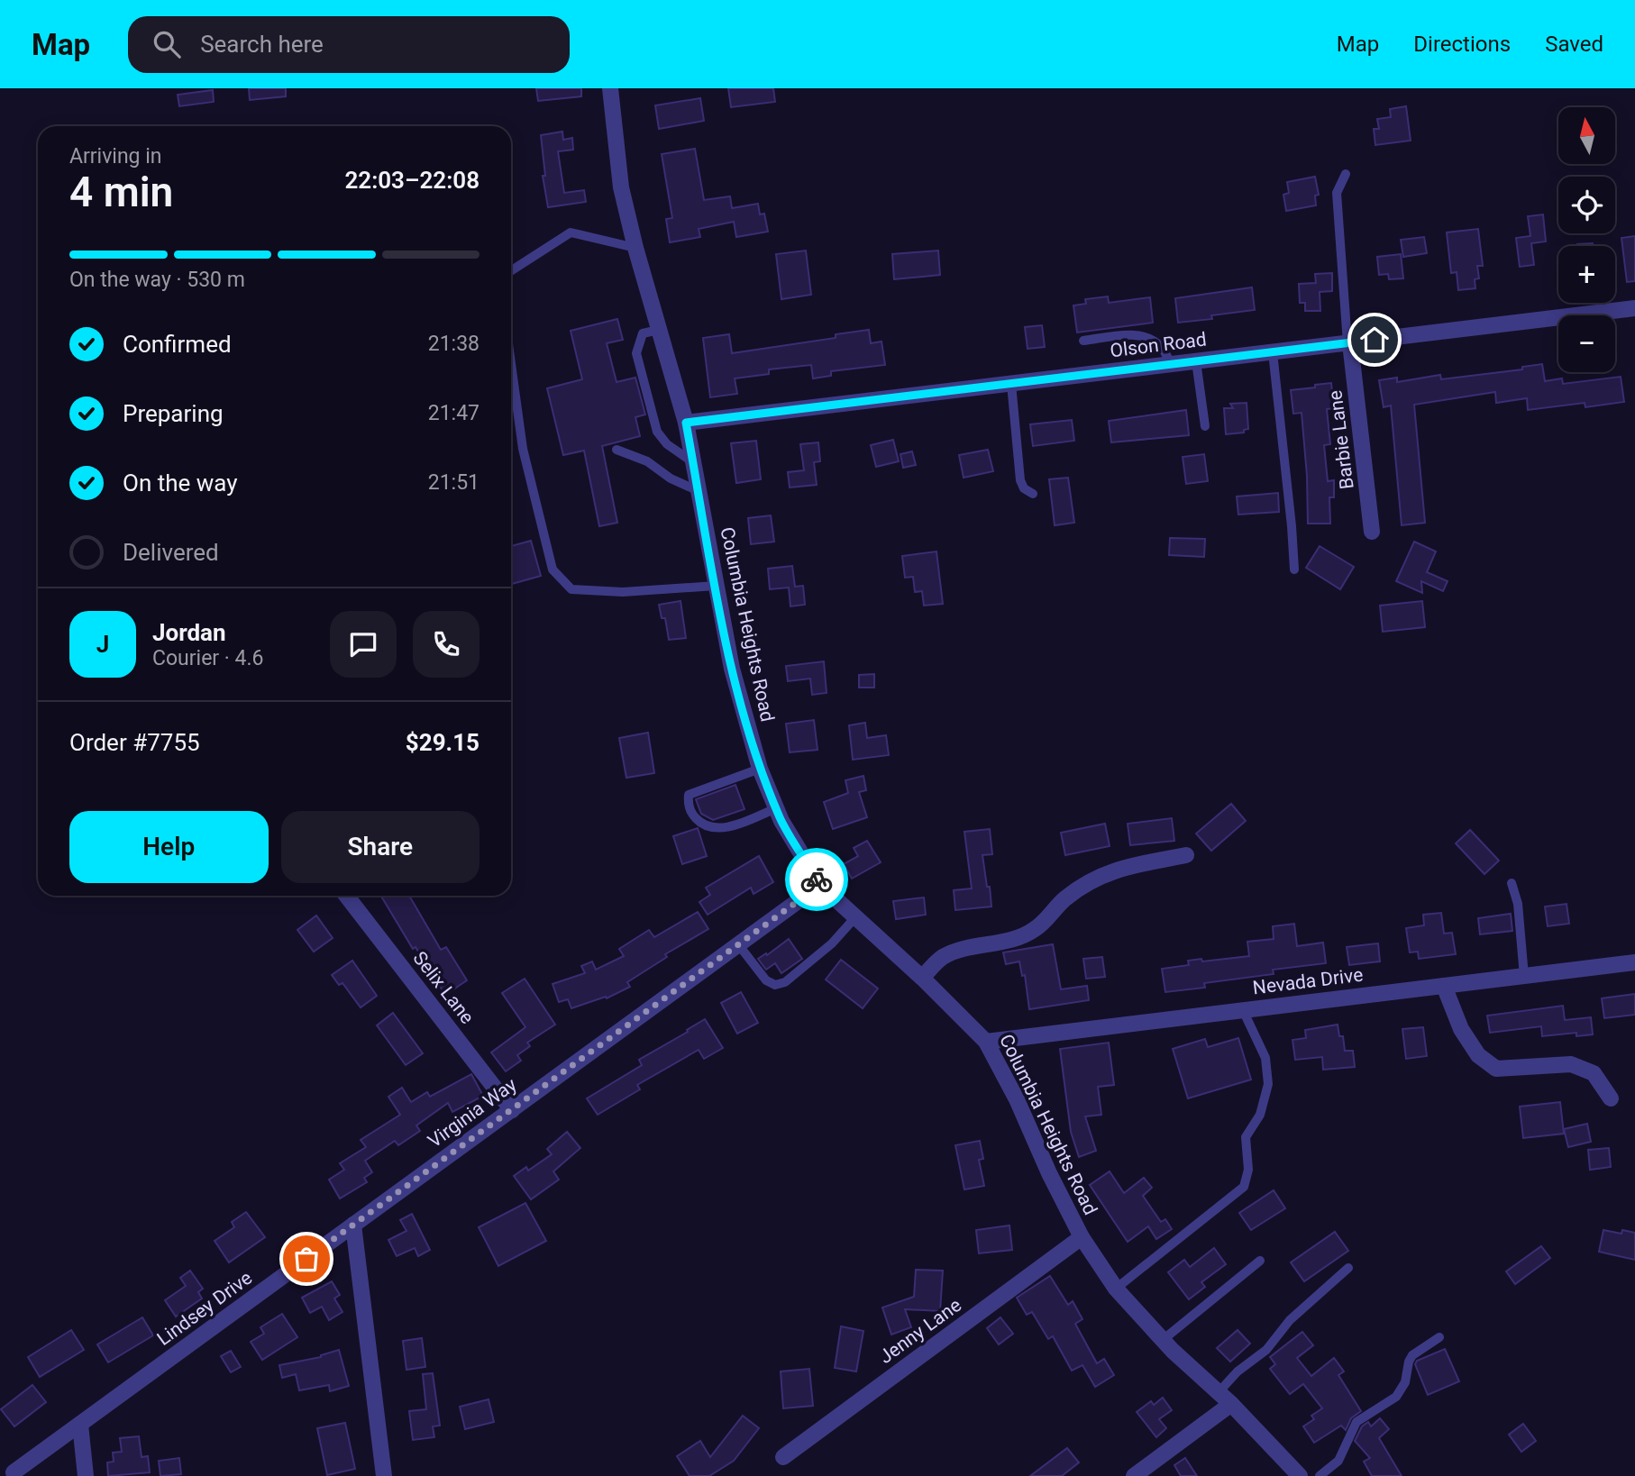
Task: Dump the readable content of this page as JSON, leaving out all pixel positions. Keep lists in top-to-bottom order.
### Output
{
  "streets": {
    "street": [
      "Olson Road",
      "Barbie Lane",
      "Columbia Heights Road",
      "Nevada Drive",
      "Selix Lane",
      "Virginia Way",
      "Lindsey Drive",
      "Jenny Lane"
    ]
  },
  "crossings": [
    ["Olson Road", "Barbie Lane"],
    ["Olson Road", "Columbia Heights Road"],
    ["Columbia Heights Road", "Nevada Drive"],
    ["Columbia Heights Road", "Virginia Way"],
    ["Columbia Heights Road", "Jenny Lane"],
    ["Selix Lane", "Virginia Way"],
    ["Virginia Way", "Lindsey Drive"]
  ],
  "north": "top",
  "page": {
    "header": "Map",
    "search": "Search here",
    "nav": ["Map", "Directions", "Saved"],
    "map_buttons": ["+", "−"],
    "heading": ["4 min", "Arriving in", "22:03–22:08"],
    "panel": [
      "Jordan",
      "Courier · 4.6",
      "Order #7755",
      "$29.15"
    ],
    "bar": "On the way · 530 m",
    "list": [
      ["Confirmed", "21:38"],
      ["Preparing", "21:47"],
      ["On the way", "21:51"],
      "Delivered"
    ],
    "round": "J",
    "buttons": ["Help", "Share"]
  }
}
